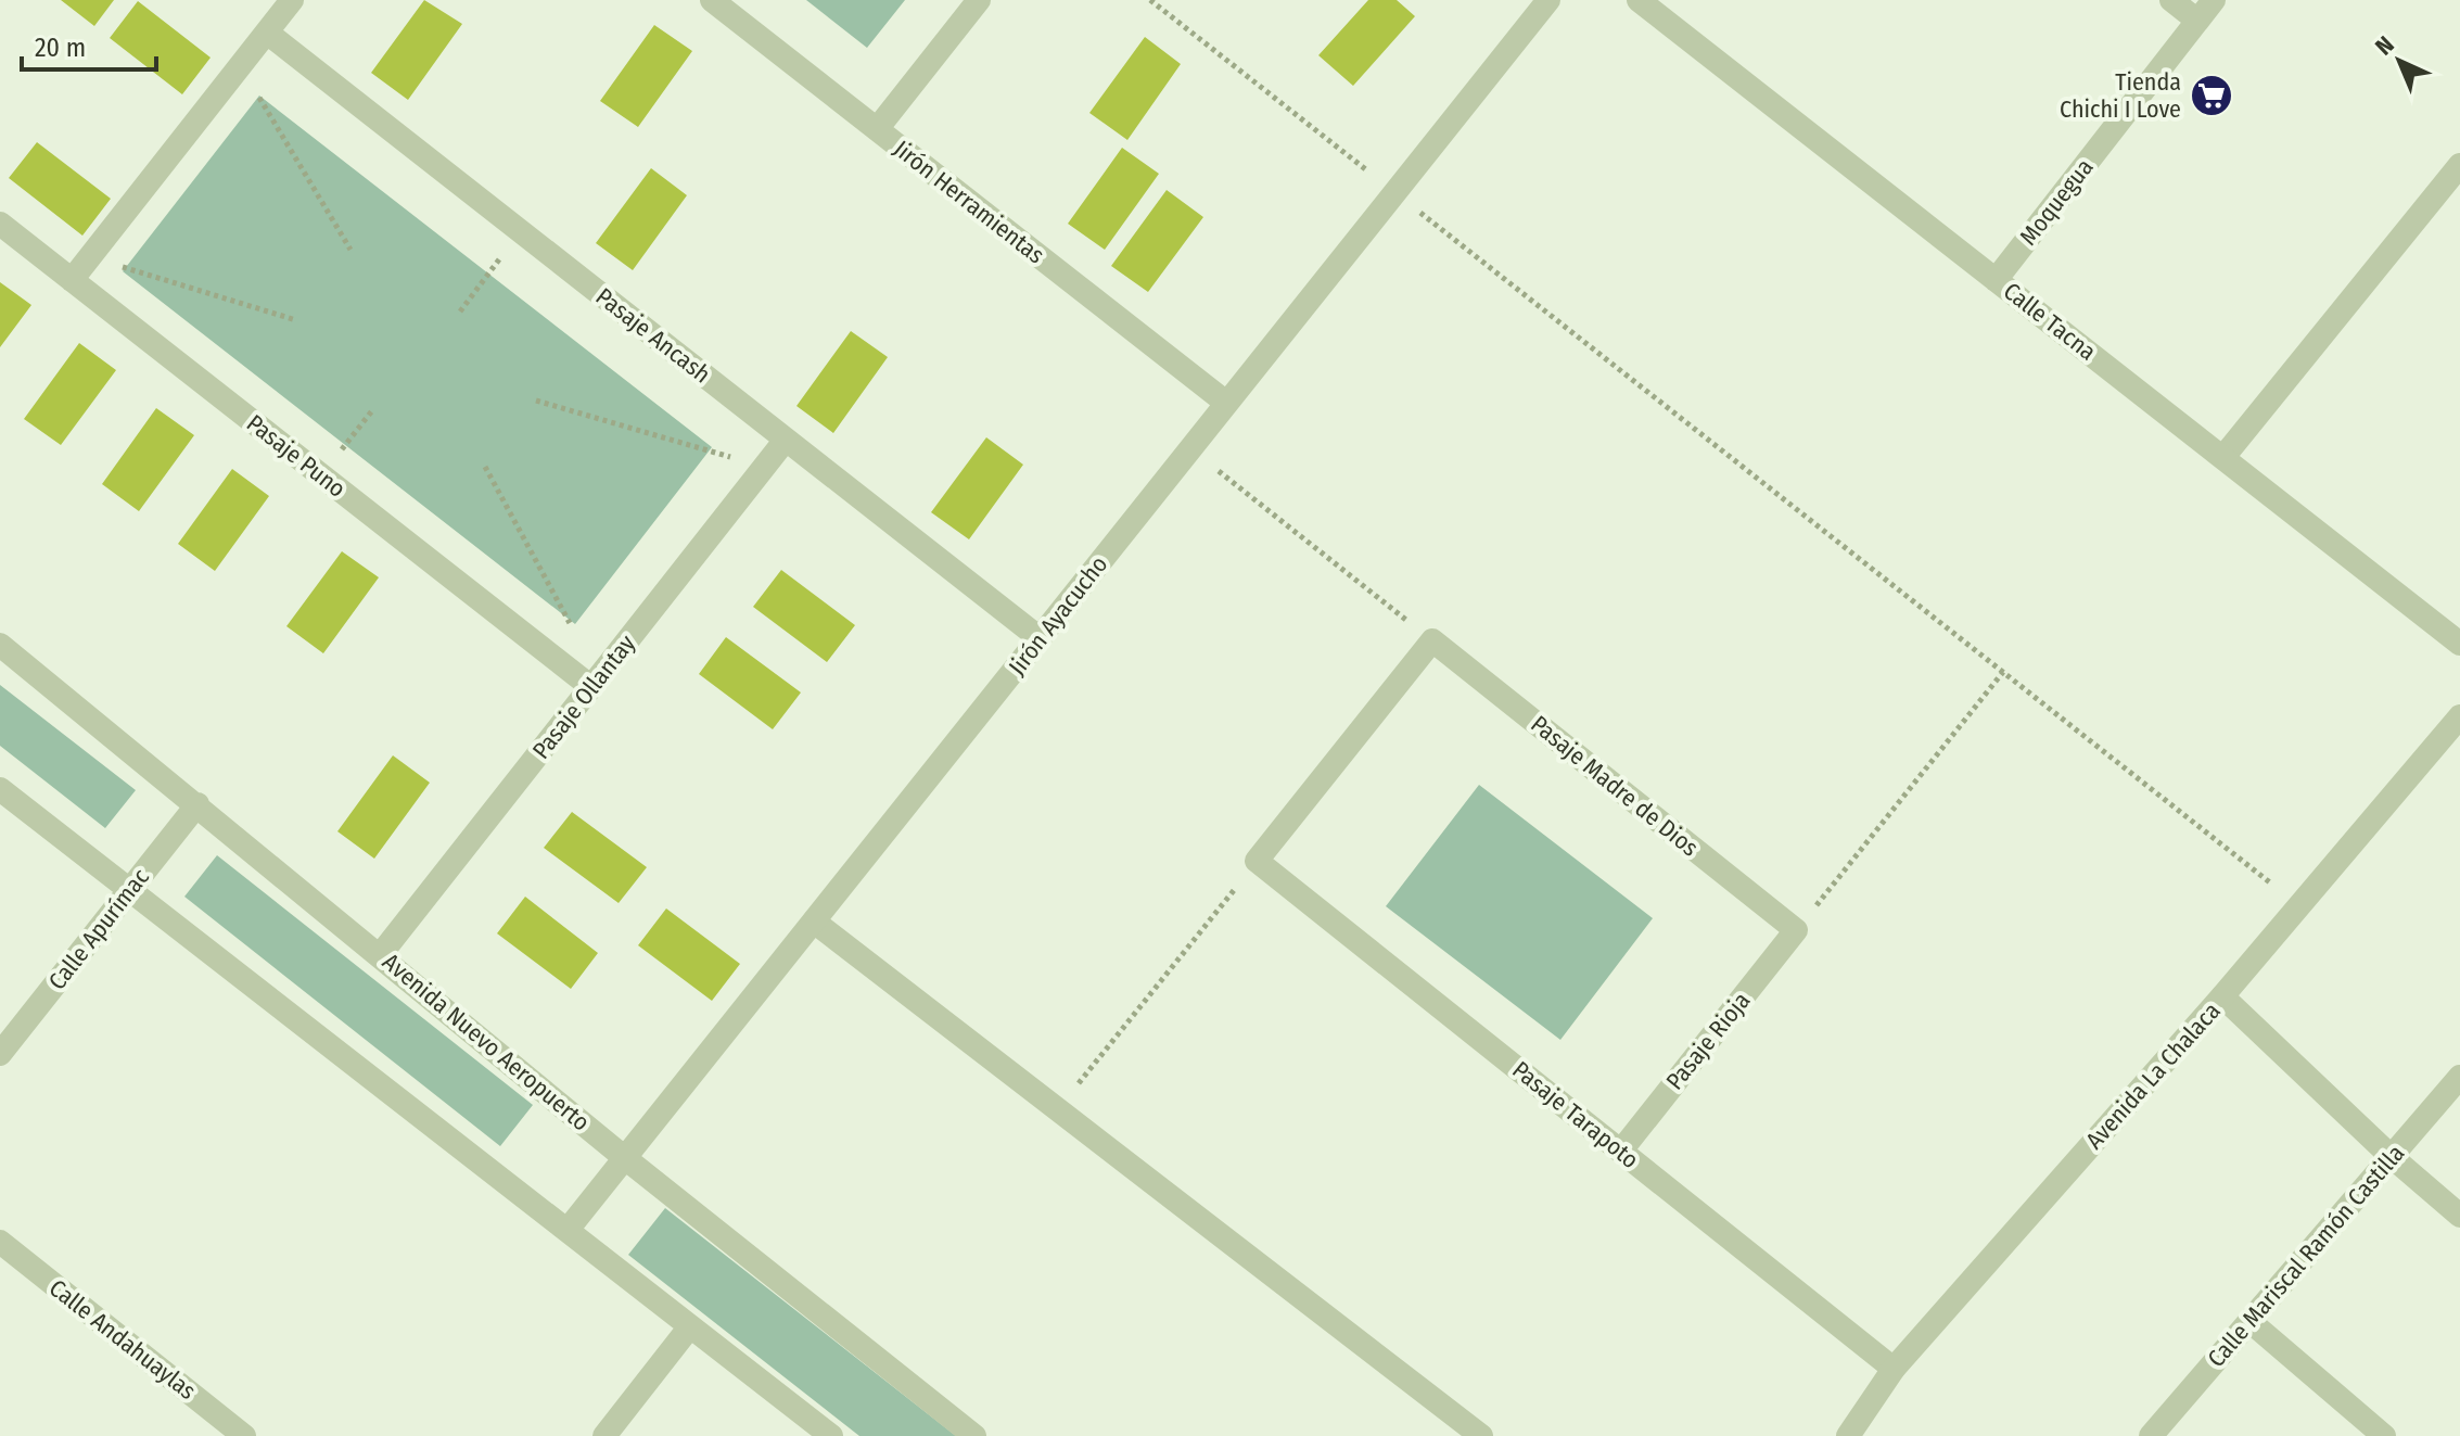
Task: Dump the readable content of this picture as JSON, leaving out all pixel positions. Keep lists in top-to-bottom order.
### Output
{
  "streets": {
    "street": [
      "Jirón Herramientas",
      "Moquegua",
      "Calle Tacna",
      "Pasaje Ancash",
      "Pasaje Puno",
      "Jirón Ayacucho",
      "Pasaje Ollantay",
      "Pasaje Madre de Dios",
      "Calle Apurímac",
      "Pasaje Rioja",
      "Avenida Nuevo Aeropuerto",
      "Avenida La Chalaca",
      "Pasaje Tarapoto",
      "Calle Mariscal Ramón Castilla",
      "Calle Andahuaylas"
    ]
  },
  "crossings": [
    ["Jirón Herramientas", "Jirón Ayacucho"],
    ["Moquegua", "Calle Tacna"],
    ["Pasaje Ancash", "Jirón Ayacucho"],
    ["Pasaje Ancash", "Pasaje Ollantay"],
    ["Pasaje Puno", "Pasaje Ollantay"],
    ["Jirón Ayacucho", "Avenida Nuevo Aeropuerto"],
    ["Pasaje Ollantay", "Avenida Nuevo Aeropuerto"],
    ["Pasaje Madre de Dios", "Pasaje Rioja"],
    ["Calle Apurímac", "Avenida Nuevo Aeropuerto"],
    ["Pasaje Rioja", "Pasaje Tarapoto"],
    ["Avenida La Chalaca", "Pasaje Tarapoto"]
  ],
  "places": {
    "supermarket": ["Tienda Chichi I Love"]
  },
  "scale_bar": "20 m",
  "north": "top left"
}
